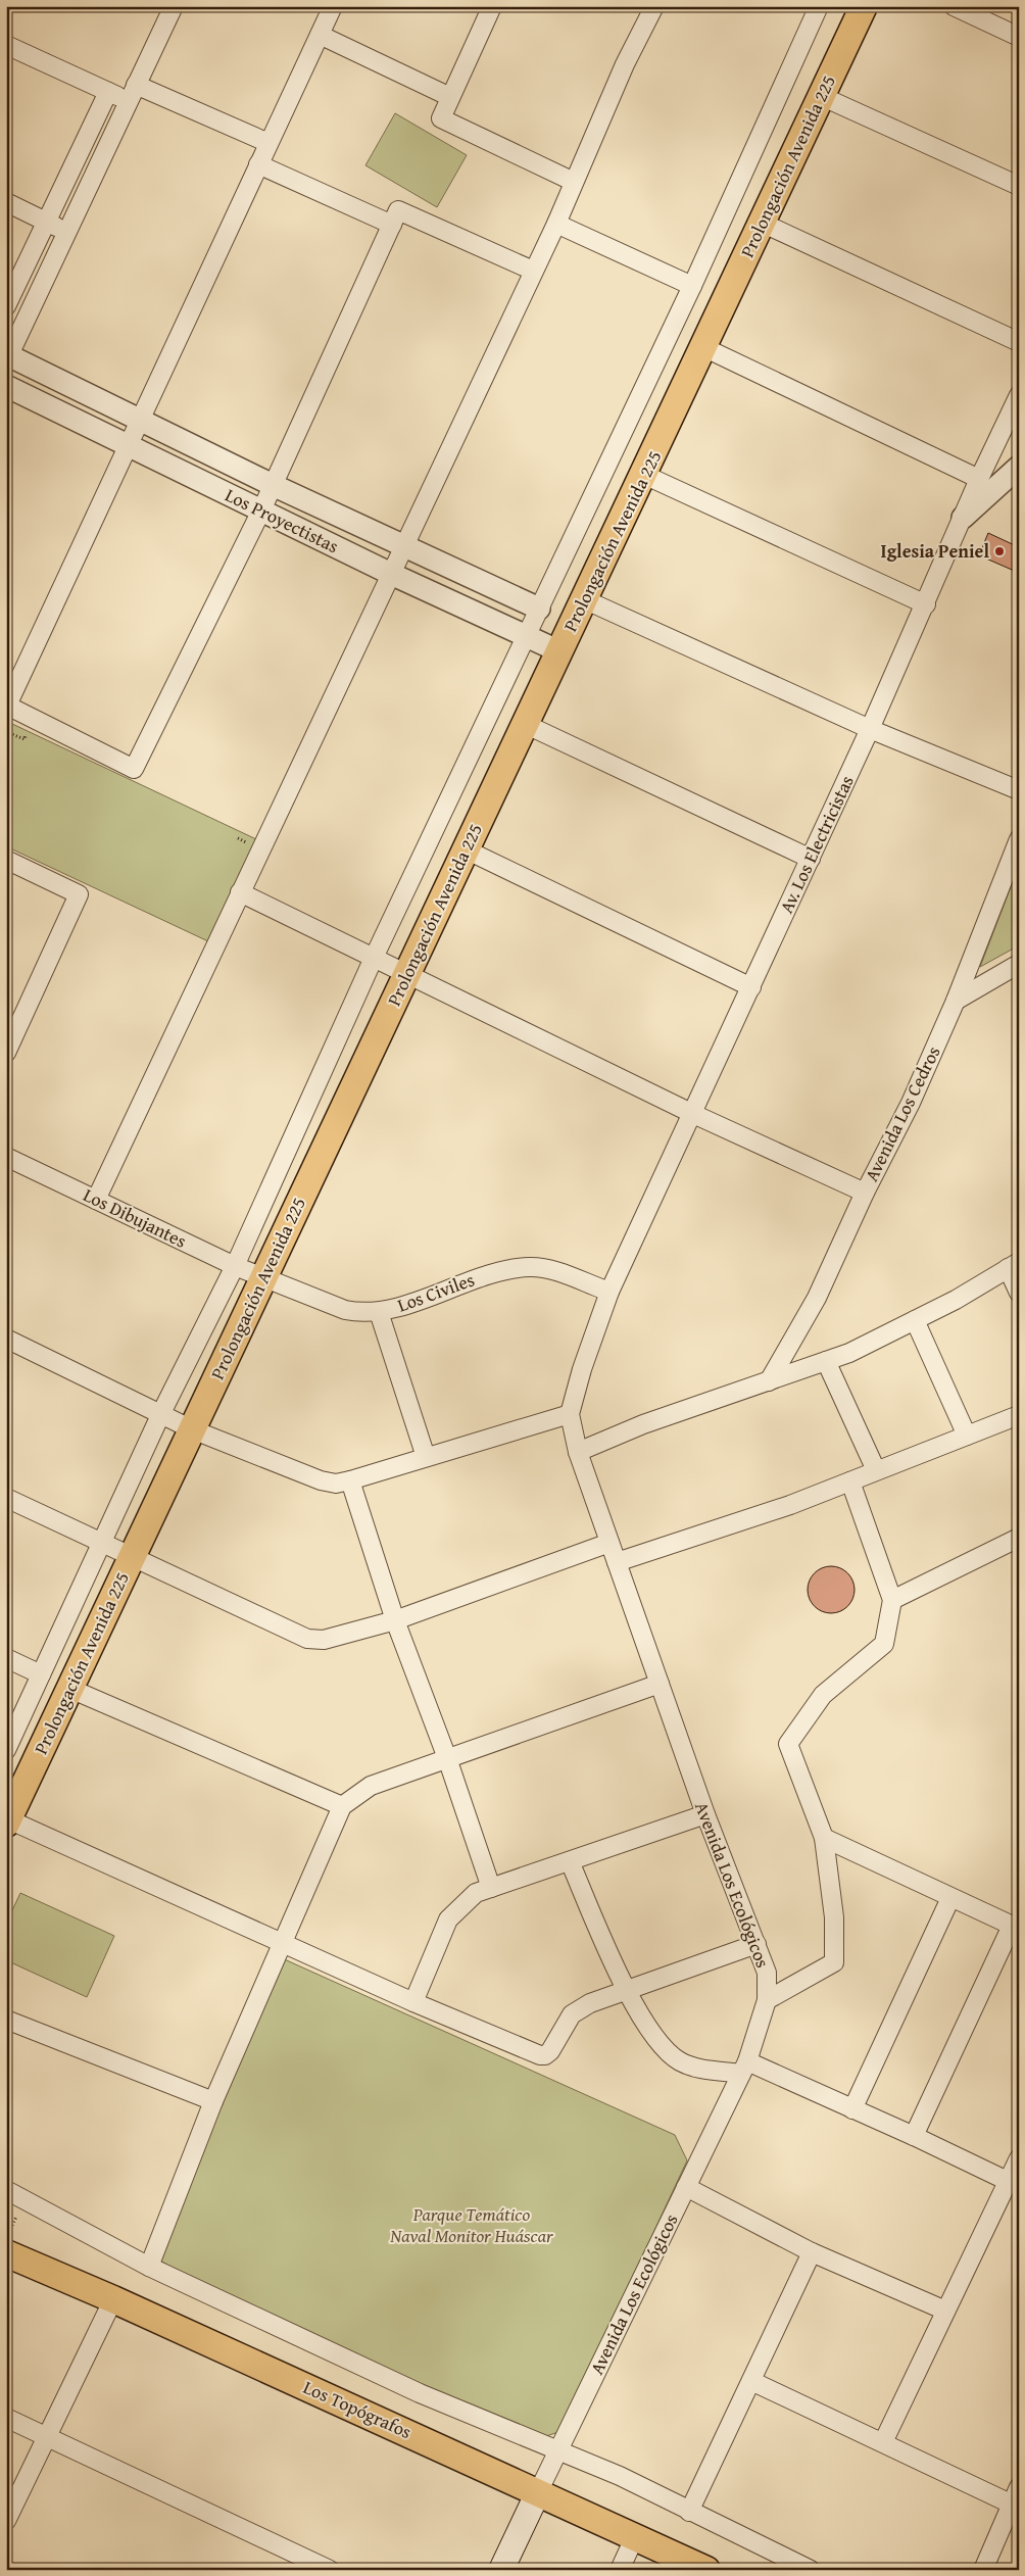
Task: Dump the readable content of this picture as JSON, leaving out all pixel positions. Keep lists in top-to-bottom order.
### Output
{
  "streets": {
    "main road": ["Prolongación Avenida 225", "Avenida Los Ecológicos", "Los Topógrafos"],
    "street": [
      "Los Proyectistas",
      "Av. Los Electricistas",
      "Avenida Los Cedros",
      "Los Dibujantes",
      "Los Civiles"
    ]
  },
  "crossings": [
    ["Prolongación Avenida 225", "Los Proyectistas"],
    ["Prolongación Avenida 225", "Los Dibujantes"],
    ["Prolongación Avenida 225", "Los Civiles"],
    ["Av. Los Electricistas", "Los Civiles"],
    ["Av. Los Electricistas", "Avenida Los Ecológicos"],
    ["Los Dibujantes", "Los Civiles"],
    ["Los Civiles", "Avenida Los Ecológicos"],
    ["Avenida Los Ecológicos", "Los Topógrafos"]
  ],
  "parks": ["Parque Temático Naval Monitor Huáscar"],
  "places": ["Iglesia Peniel"]
}
